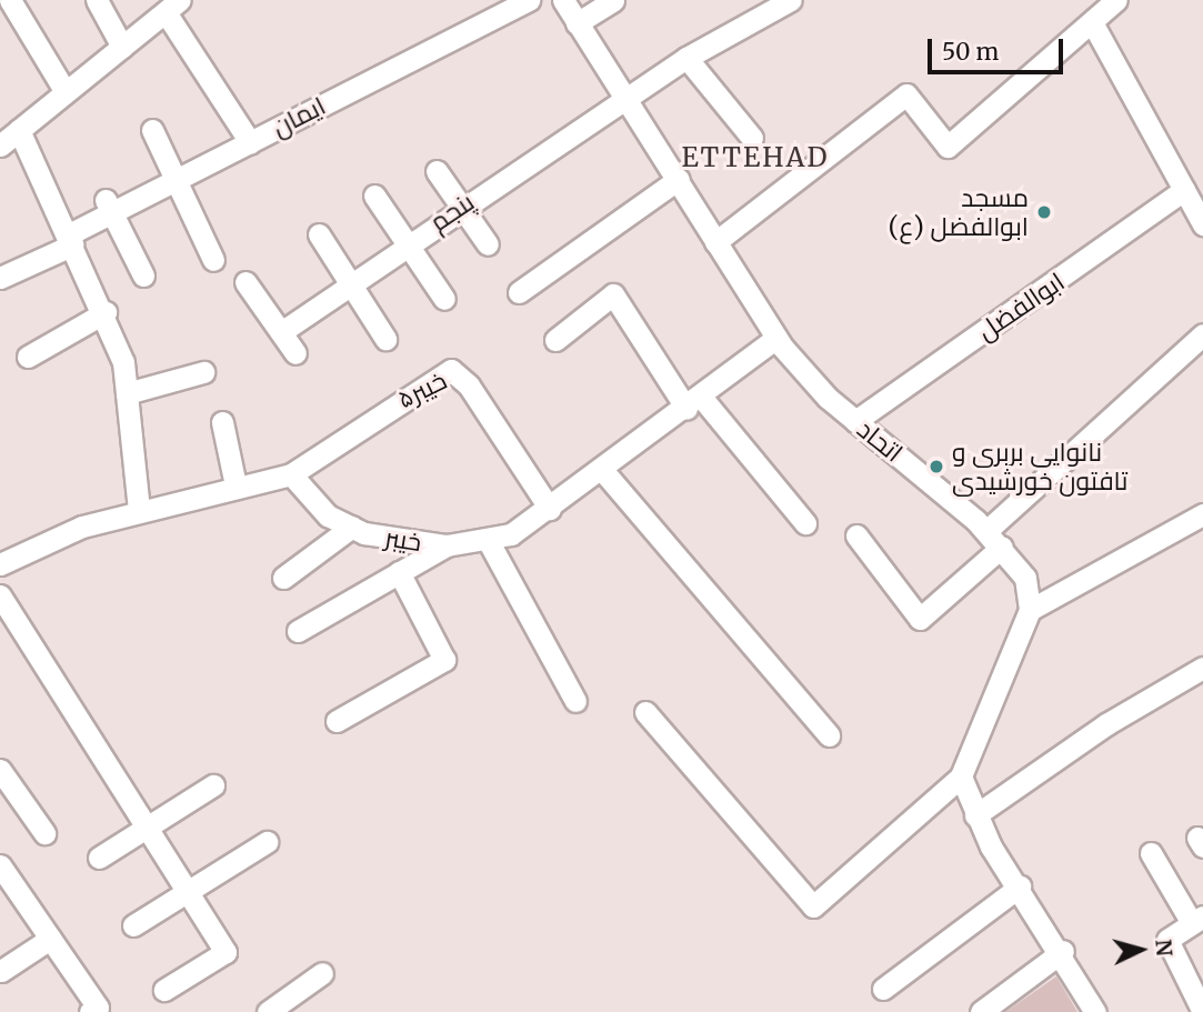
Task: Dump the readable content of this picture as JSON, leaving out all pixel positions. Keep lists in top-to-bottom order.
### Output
{
  "streets": {
    "street": [
      "ایمان",
      "پنجم",
      "ابوالفضل",
      "خیبر۵",
      "اتحاد",
      "خیبر"
    ]
  },
  "crossings": [
    ["پنجم", "اتحاد"],
    ["ابوالفضل", "اتحاد"],
    ["خیبر۵", "خیبر"],
    ["اتحاد", "خیبر"]
  ],
  "districts": ["ETTEHAD"],
  "places": ["مسجد ابوالفضل (ع)", "نانوایی بربری و تافتون خورشیدی"],
  "scale_bar": "50 m",
  "north": "right"
}
